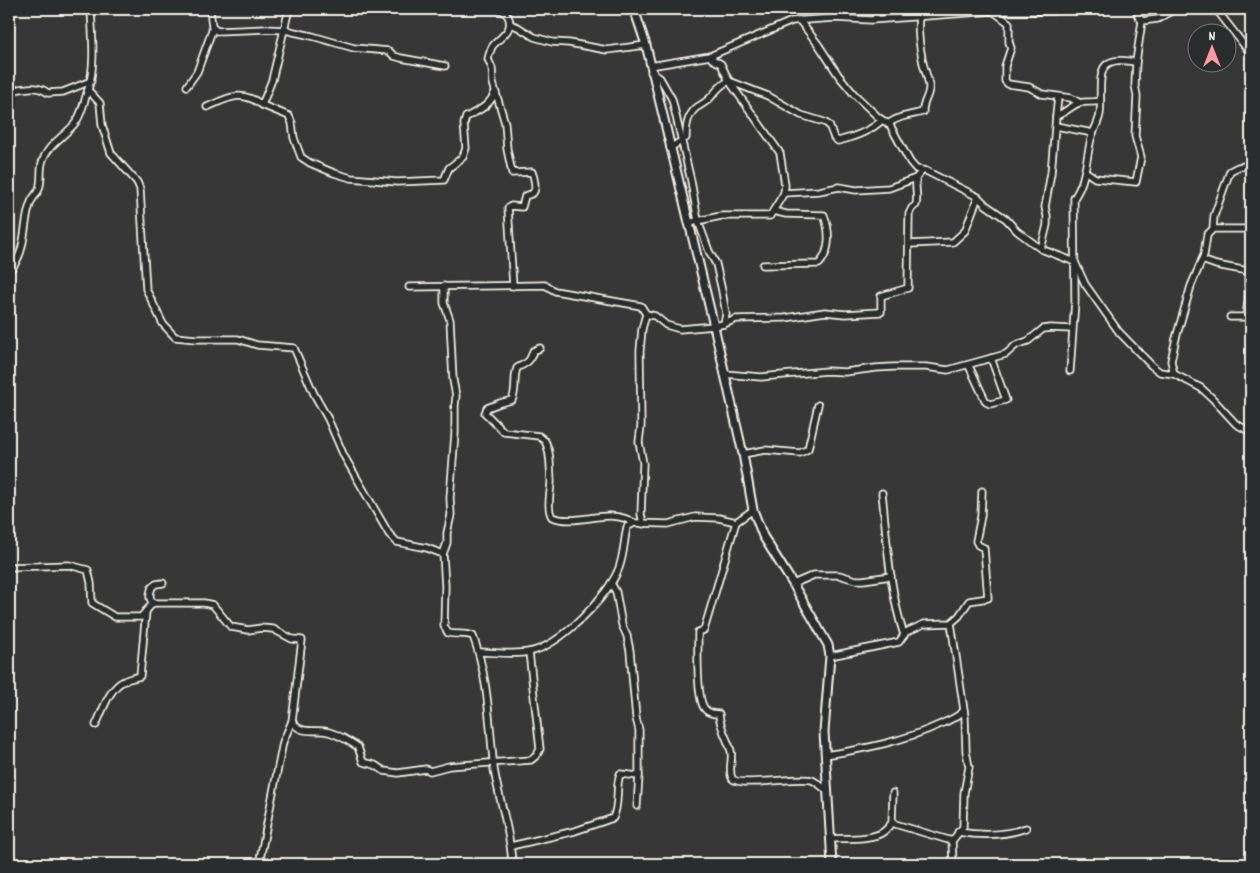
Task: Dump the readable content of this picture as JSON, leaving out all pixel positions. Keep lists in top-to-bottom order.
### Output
{
  "north": "top"
}
